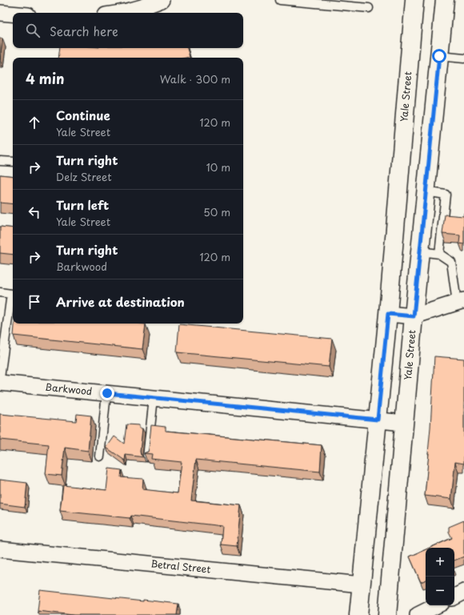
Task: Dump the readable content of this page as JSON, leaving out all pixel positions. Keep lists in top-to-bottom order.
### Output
{
  "streets": {
    "main road": ["Yale Street"],
    "street": ["Barkwood", "Betral Street"]
  },
  "crossings": [
    ["Yale Street", "Barkwood"],
    ["Yale Street", "Betral Street"]
  ],
  "page": {
    "search": "Search here",
    "heading": ["4 min", "Walk · 300 m"],
    "list": [
      ["Continue", "Yale Street", "120 m"],
      ["Turn right", "Delz Street", "10 m"],
      ["Turn left", "Yale Street", "50 m"],
      ["Turn right", "Barkwood", "120 m"],
      "Arrive at destination"
    ],
    "map_buttons": ["+", "−"]
  }
}
